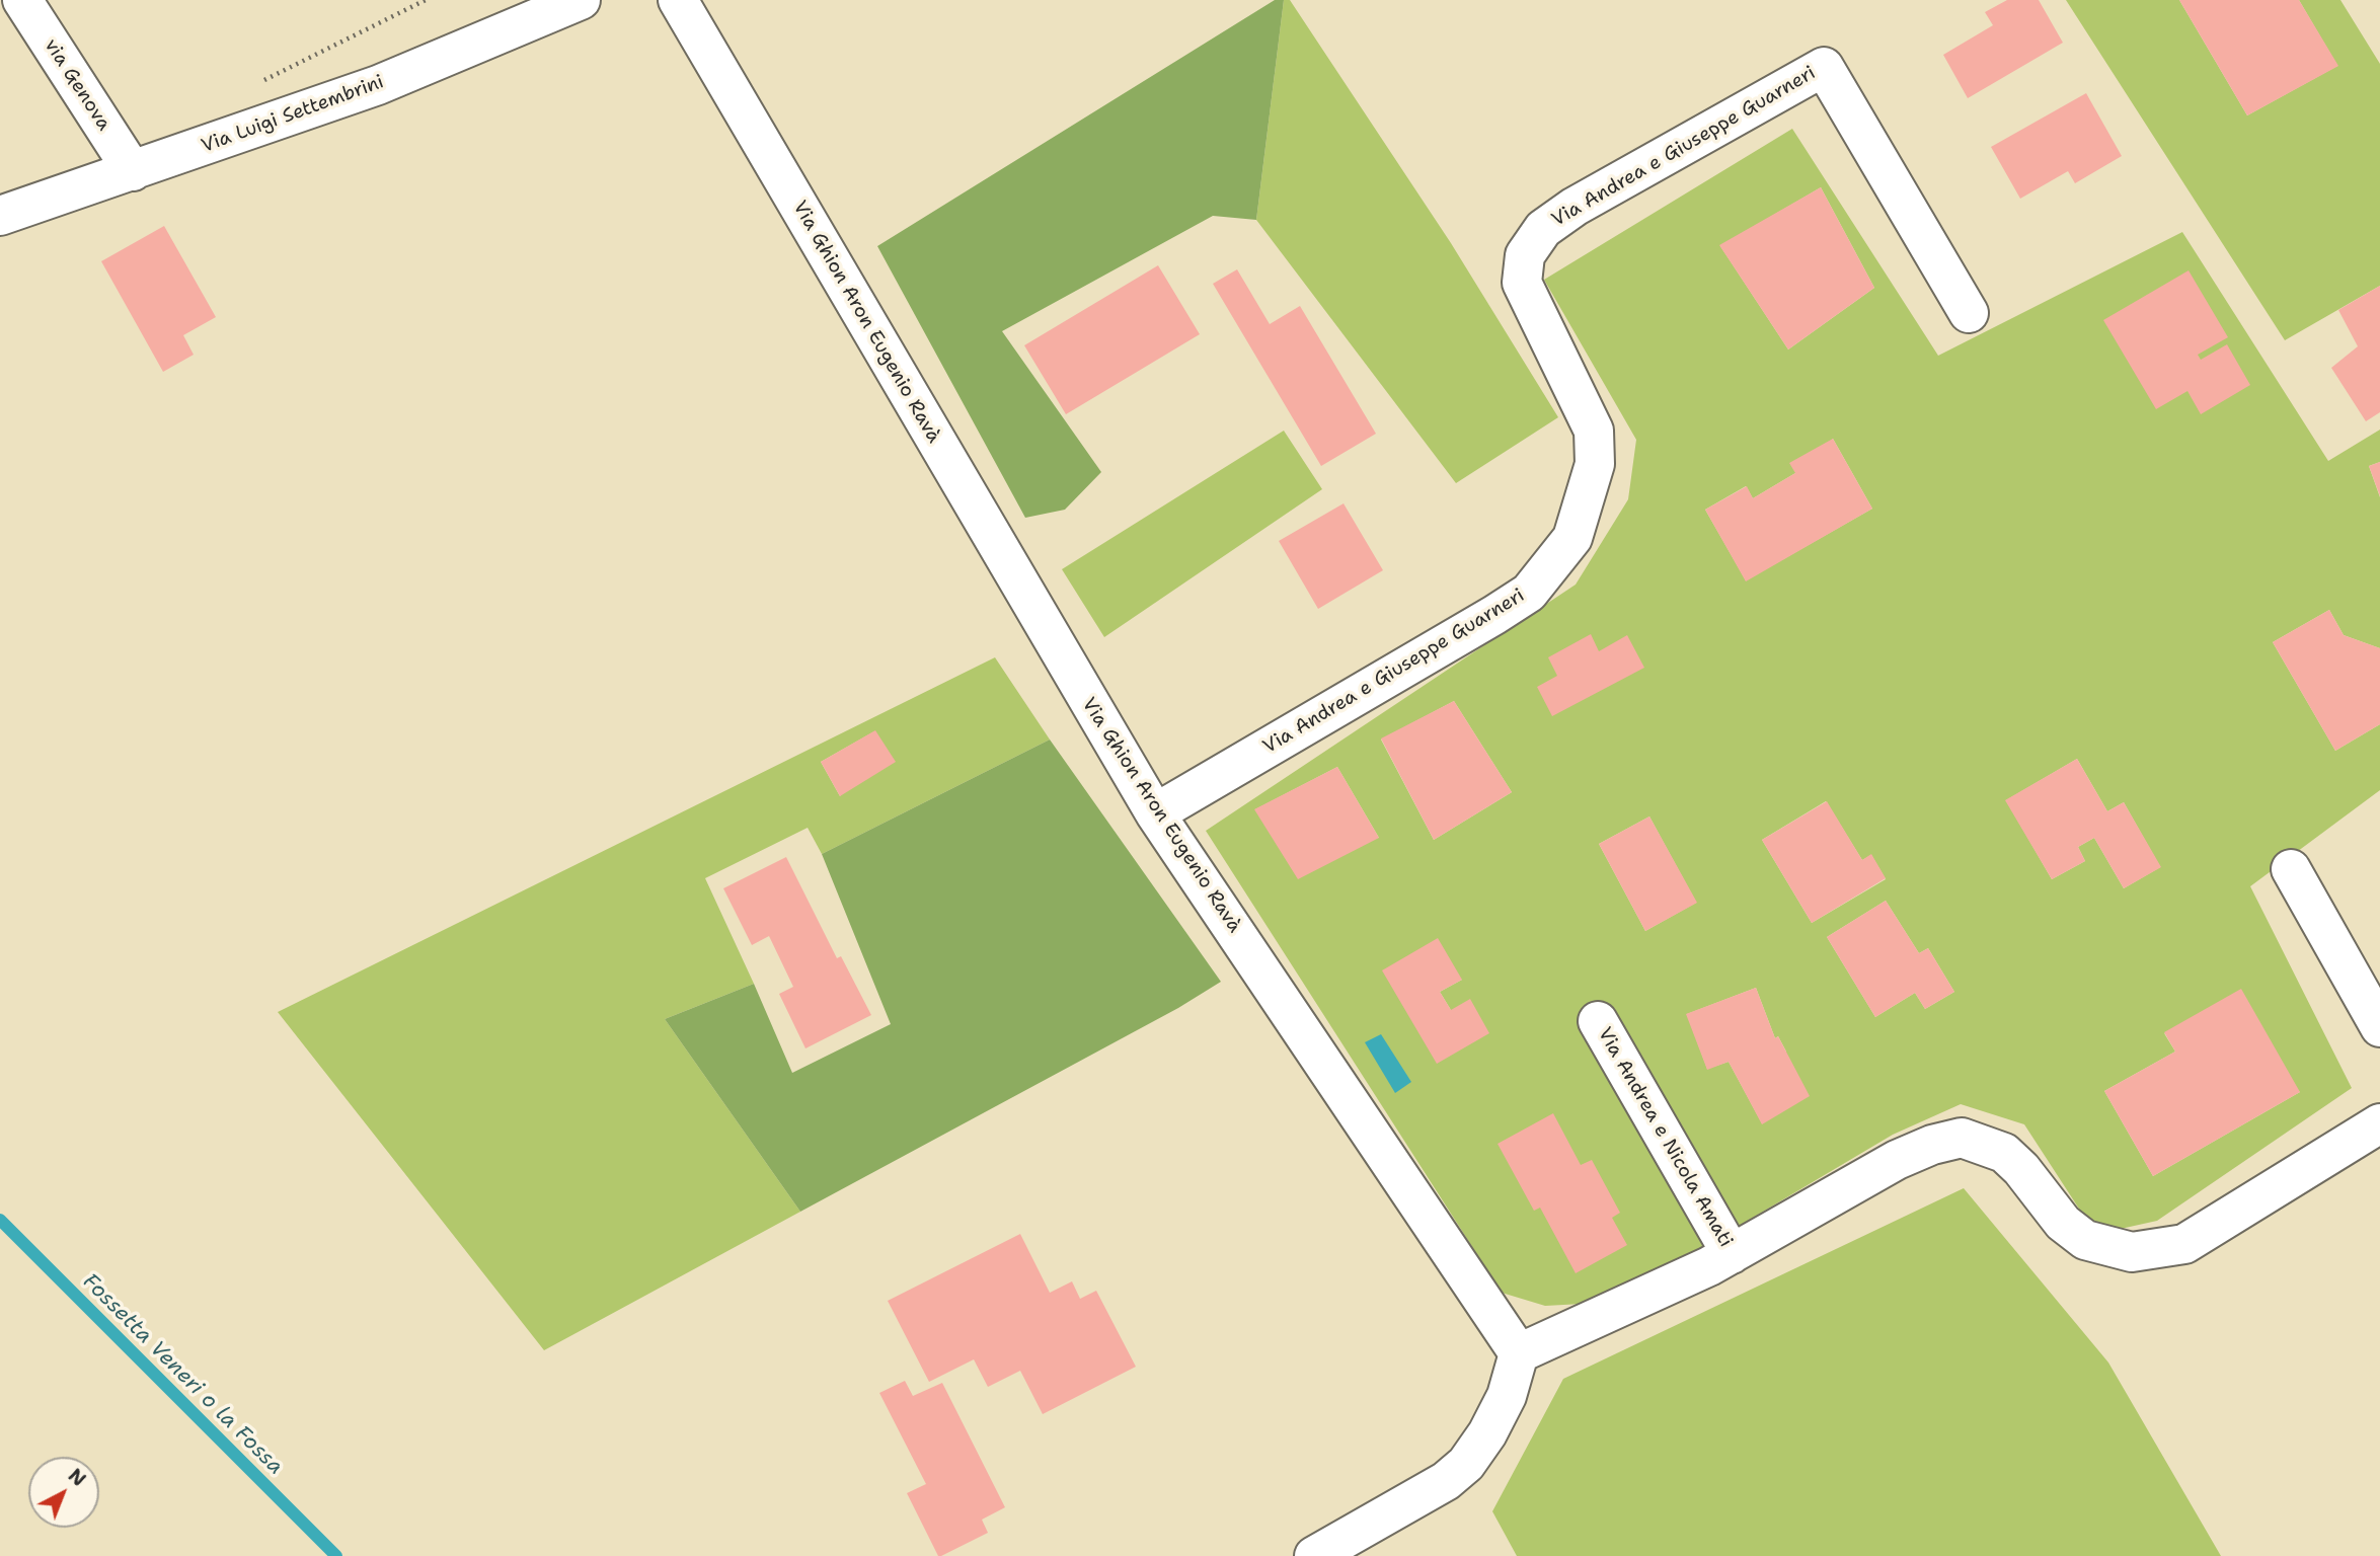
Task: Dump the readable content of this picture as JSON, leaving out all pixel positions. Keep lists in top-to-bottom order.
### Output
{
  "streets": {
    "street": [
      "via Genova",
      "Via Luigi Settembrini",
      "Via Andrea e Giuseppe Guarneri",
      "Via Ghion Aron Eugenio Ravà",
      "Via Andrea e Nicola Amati"
    ]
  },
  "crossings": [
    ["via Genova", "Via Luigi Settembrini"],
    ["Via Andrea e Giuseppe Guarneri", "Via Ghion Aron Eugenio Ravà"],
    ["Via Ghion Aron Eugenio Ravà", "Via Andrea e Nicola Amati"]
  ],
  "water": ["Fossetta Veneri o la Fossa"],
  "north": "top right"
}
